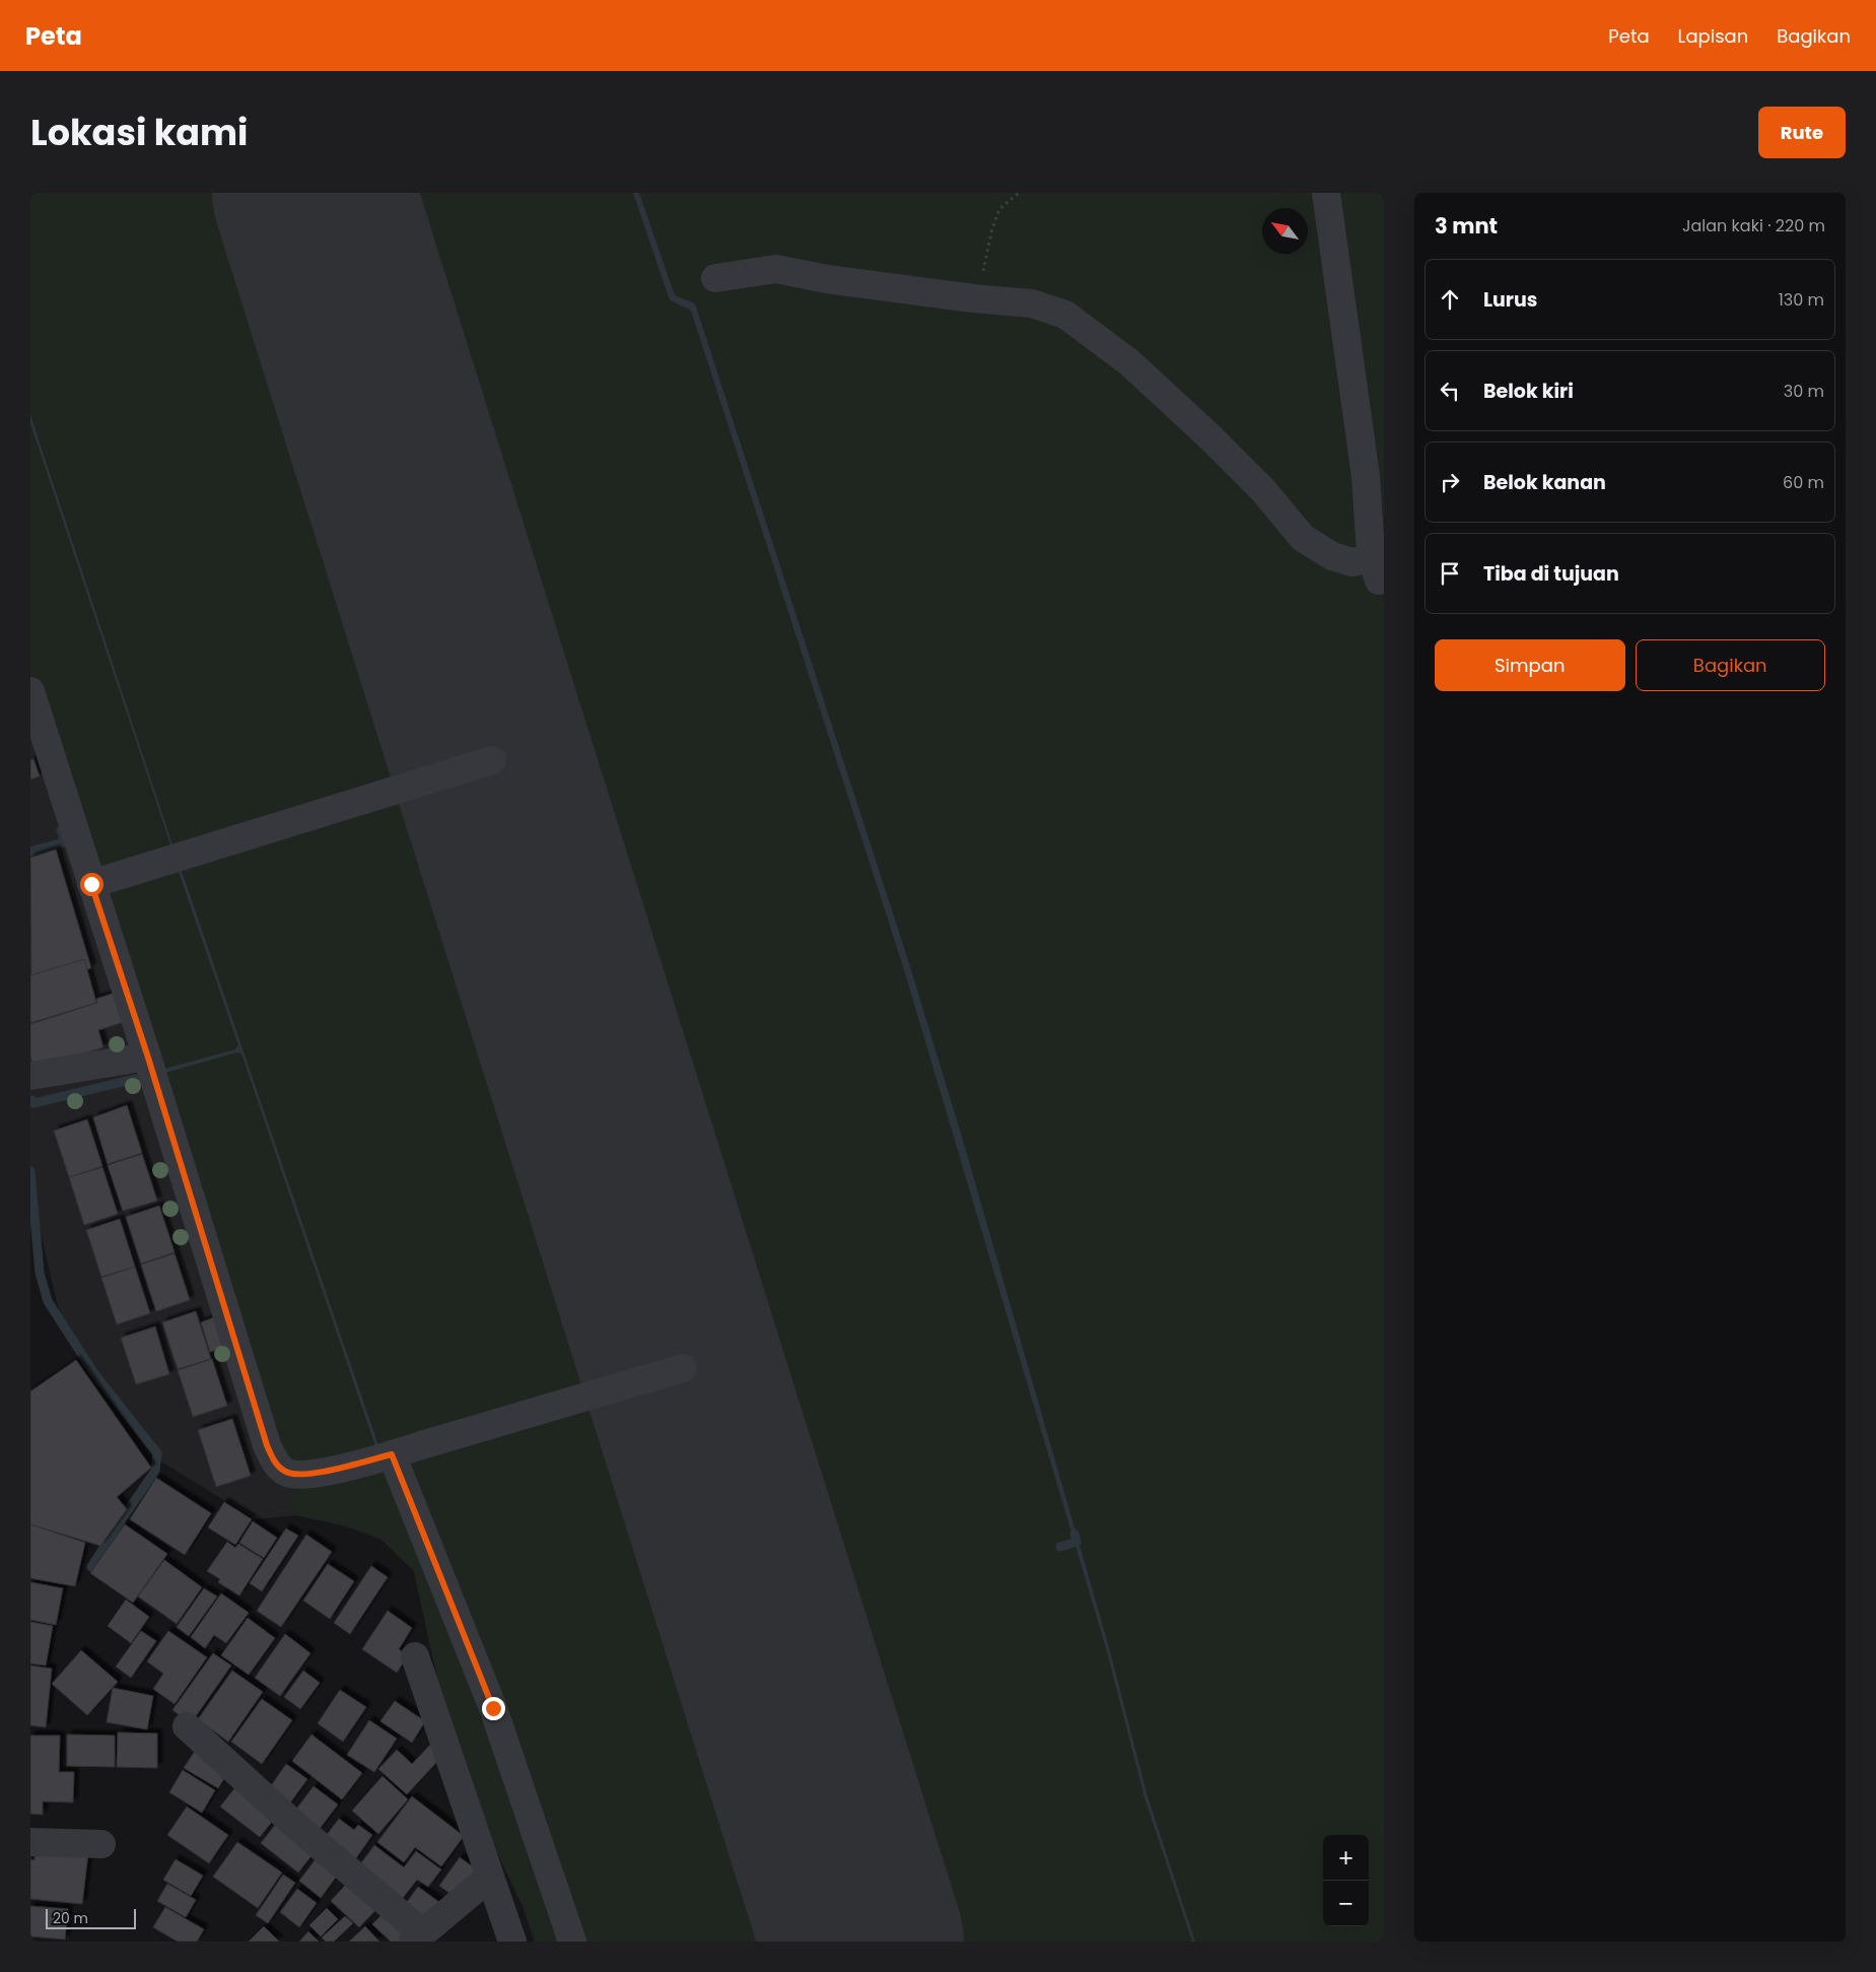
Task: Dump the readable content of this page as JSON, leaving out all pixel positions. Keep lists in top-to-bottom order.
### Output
{
  "scale_bar": "20 m",
  "north": "top left",
  "page": {
    "header": "Peta",
    "nav": ["Peta", "Lapisan", "Bagikan"],
    "title": "Lokasi kami",
    "buttons": [
      "Rute",
      ["Simpan", "Bagikan"]
    ],
    "heading": ["3 mnt", "Jalan kaki · 220 m"],
    "list": [
      ["Lurus", "130 m"],
      ["Belok kiri", "30 m"],
      ["Belok kanan", "60 m"],
      "Tiba di tujuan"
    ],
    "map_buttons": ["+", "−"],
    "scale": "20 m"
  }
}
